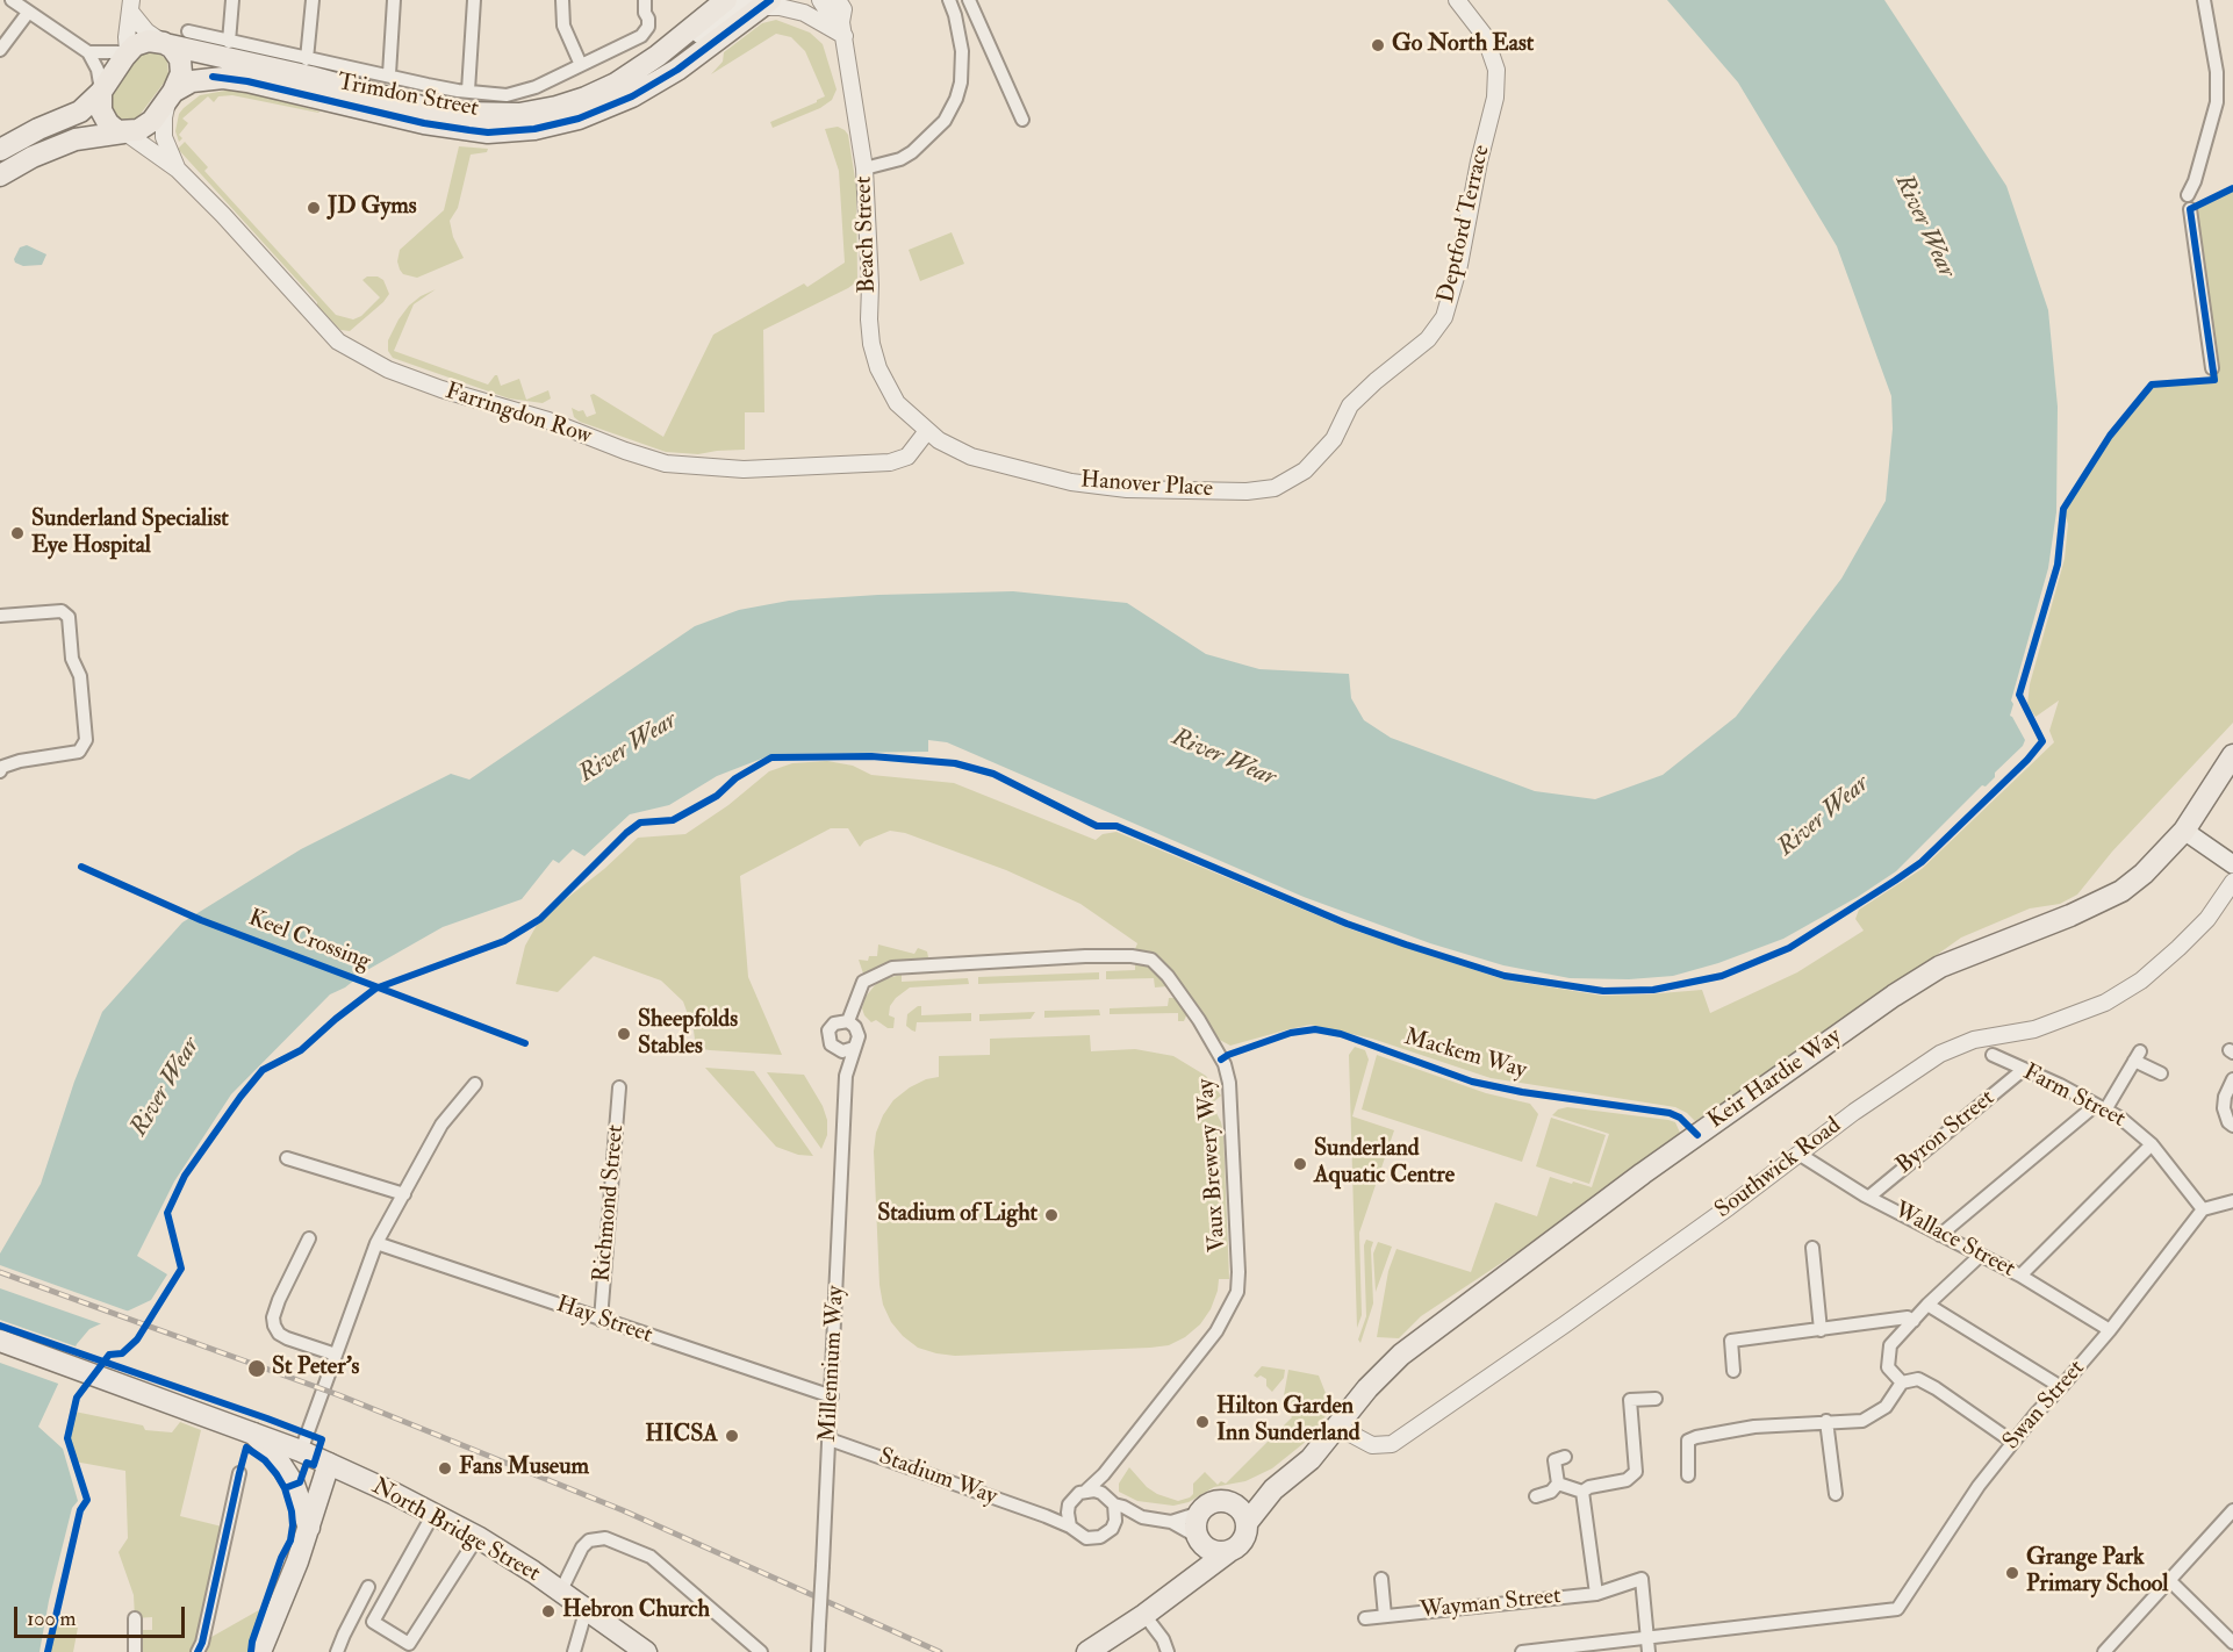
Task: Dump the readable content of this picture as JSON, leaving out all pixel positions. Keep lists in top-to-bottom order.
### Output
{
  "streets": {
    "main road": ["Trimdon Street", "Keir Hardie Way", "North Bridge Street"],
    "street": [
      "Deptford Terrace",
      "Beach Street",
      "Farringdon Row",
      "Hanover Place",
      "Farm Street",
      "Byron Street",
      "Vaux Brewery Way",
      "Southwick Road",
      "Richmond Street",
      "Wallace Street",
      "Hay Street",
      "Millennium Way",
      "Swan Street",
      "Stadium Way",
      "Wayman Street"
    ],
    "cycle path": ["Keel Crossing", "Mackem Way"]
  },
  "crossings": [
    ["Trimdon Street", "Farringdon Row"],
    ["Deptford Terrace", "Hanover Place"],
    ["Beach Street", "Farringdon Row"],
    ["Beach Street", "Hanover Place"],
    ["Farringdon Row", "Hanover Place"],
    ["Keir Hardie Way", "Southwick Road"],
    ["Farm Street", "Byron Street"],
    ["Farm Street", "Swan Street"],
    ["Byron Street", "Wallace Street"],
    ["Vaux Brewery Way", "Millennium Way"],
    ["Vaux Brewery Way", "Stadium Way"],
    ["Southwick Road", "Wallace Street"],
    ["Richmond Street", "Hay Street"],
    ["Wallace Street", "Swan Street"],
    ["Hay Street", "Millennium Way"],
    ["Millennium Way", "Stadium Way"],
    ["Swan Street", "Wayman Street"]
  ],
  "water": ["River Wear"],
  "places": [
    "Go North East",
    "JD Gyms",
    "Sunderland Specialist Eye Hospital",
    "Sheepfolds Stables",
    "Sunderland Aquatic Centre",
    "Stadium of Light",
    "St Peter's",
    "Hilton Garden Inn Sunderland",
    "HICSA",
    "Fans Museum",
    "Grange Park Primary School",
    "Hebron Church"
  ],
  "scale_bar": "100 m"
}
